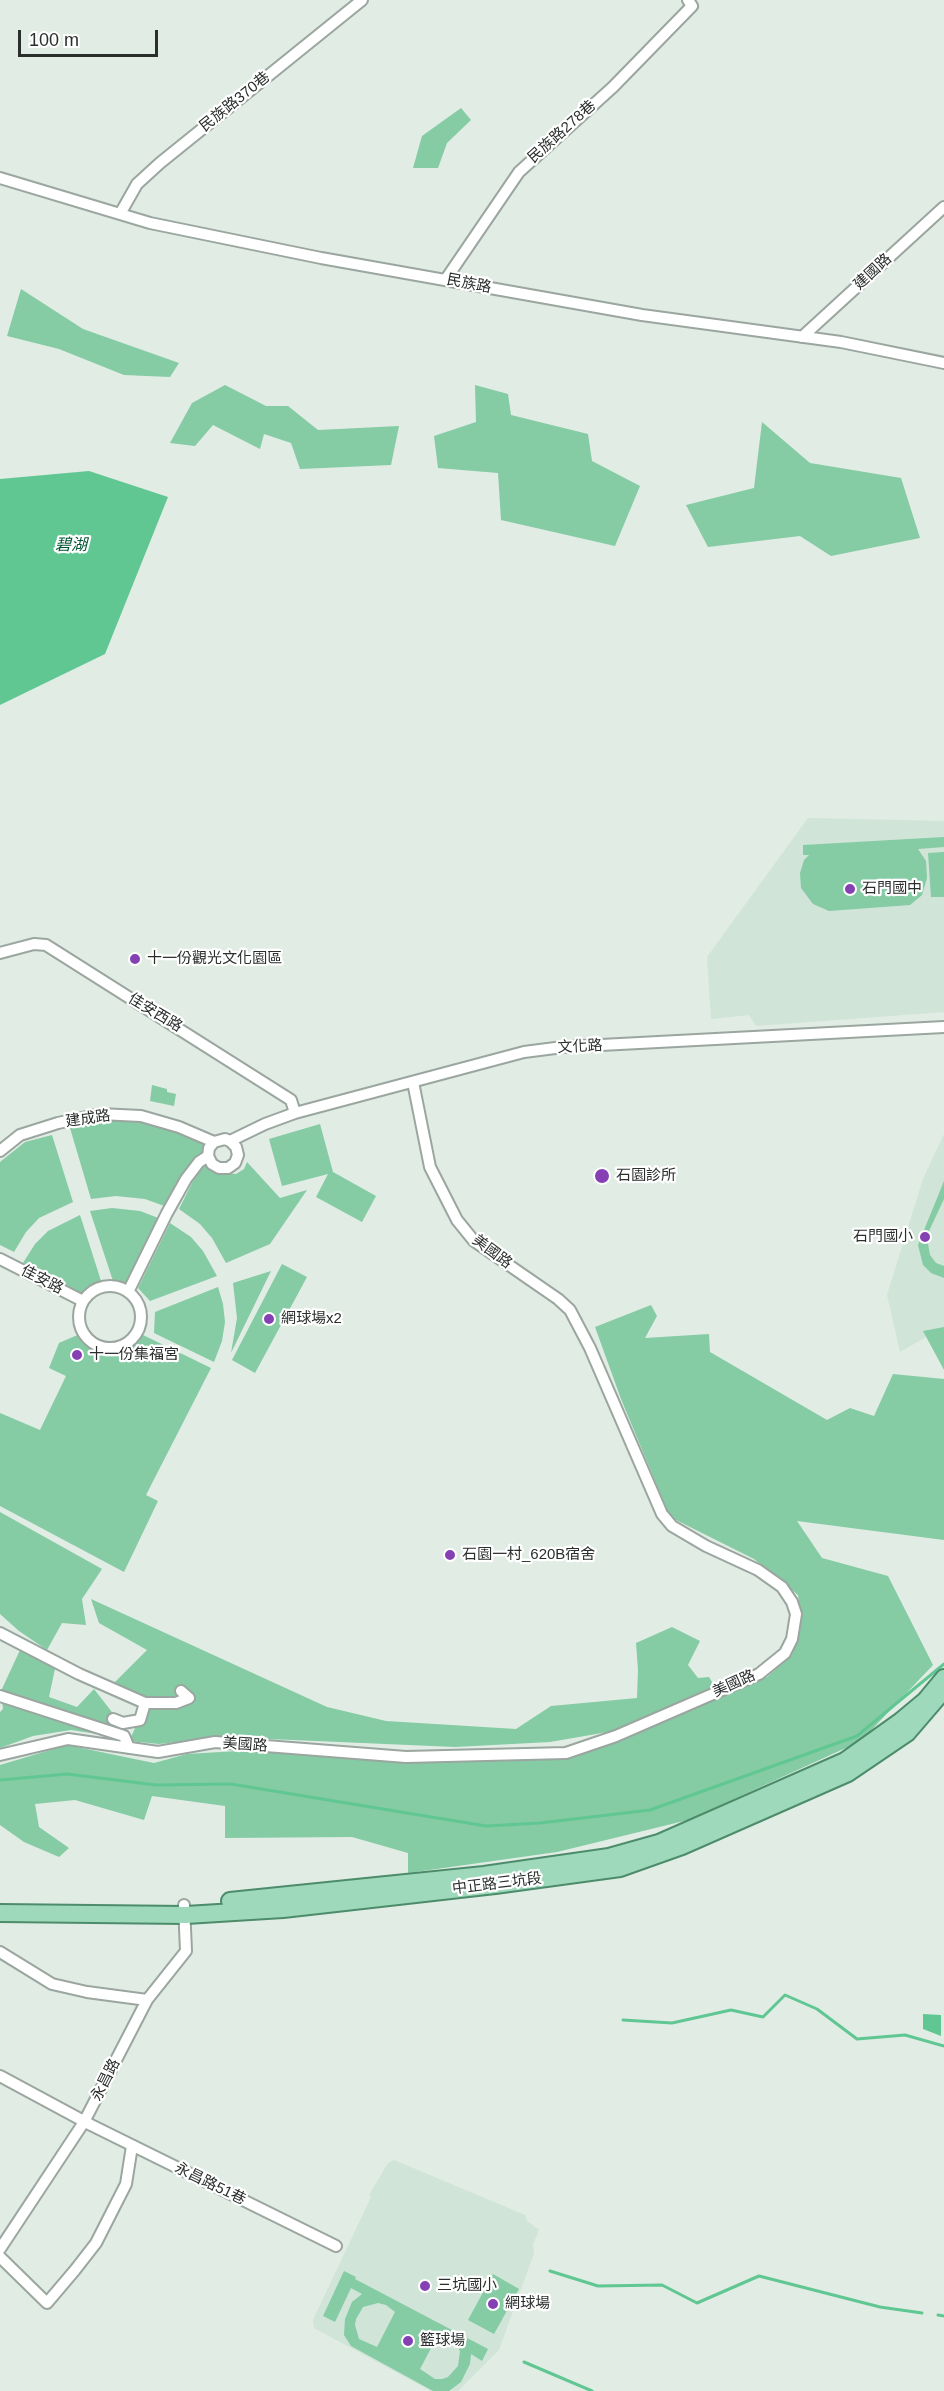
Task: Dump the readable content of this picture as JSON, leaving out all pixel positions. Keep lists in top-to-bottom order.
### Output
{
  "streets": {
    "main road": ["中正路三坑段"],
    "street": [
      "民族路370巷",
      "民族路278巷",
      "建國路",
      "民族路",
      "佳安西路",
      "文化路",
      "建成路",
      "美國路",
      "佳安路",
      "永昌路",
      "永昌路51巷"
    ]
  },
  "crossings": [
    ["民族路370巷", "民族路"],
    ["民族路278巷", "民族路"],
    ["建國路", "民族路"],
    ["佳安西路", "文化路"],
    ["文化路", "建成路"],
    ["文化路", "美國路"],
    ["中正路三坑段", "永昌路"],
    ["永昌路", "永昌路51巷"]
  ],
  "water": ["碧湖"],
  "places": [
    "石門國中",
    "十一份觀光文化園區",
    "石園診所",
    "石門國小",
    "網球場x2",
    "十一份集福宮",
    "石園一村_620B宿舍",
    "三坑國小",
    "網球場",
    "籃球場"
  ],
  "scale_bar": "100 m"
}
